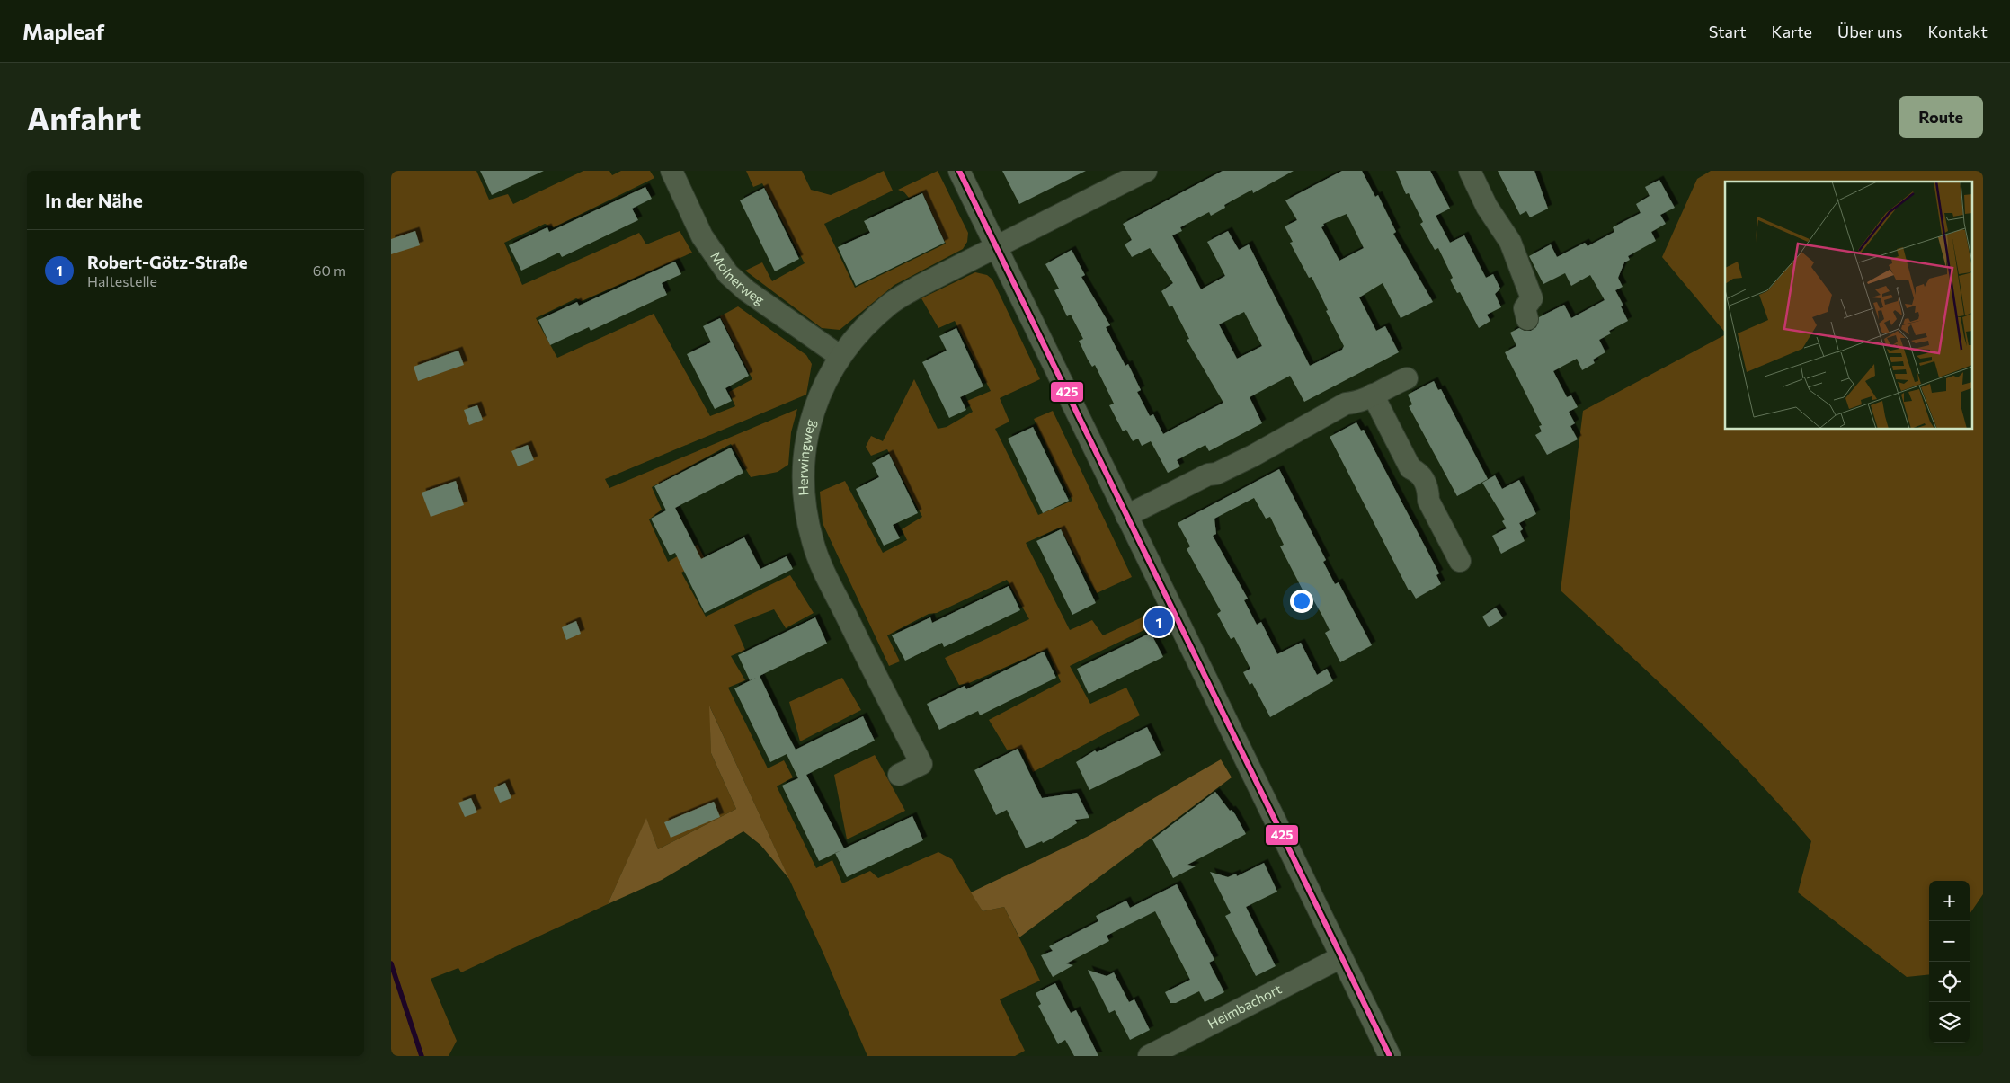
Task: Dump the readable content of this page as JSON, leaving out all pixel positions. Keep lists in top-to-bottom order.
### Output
{
  "streets": {
    "street": ["Molnerweg", "Herwingweg", "Heimbachort"]
  },
  "crossings": [
    ["Molnerweg", "Herwingweg"]
  ],
  "lines": ["transit line 425"],
  "page": {
    "header": "Mapleaf",
    "nav": [
      "Start",
      "Karte",
      "Über uns",
      "Kontakt"
    ],
    "buttons": "Route",
    "title": "Anfahrt",
    "heading": "In der Nähe",
    "list": [
      {
        "mark": "1",
        "name": "Robert-Götz-Straße",
        "note": "Haltestelle",
        "value": "60 m"
      }
    ],
    "pins": "1",
    "map_buttons": ["+", "−"]
  }
}
